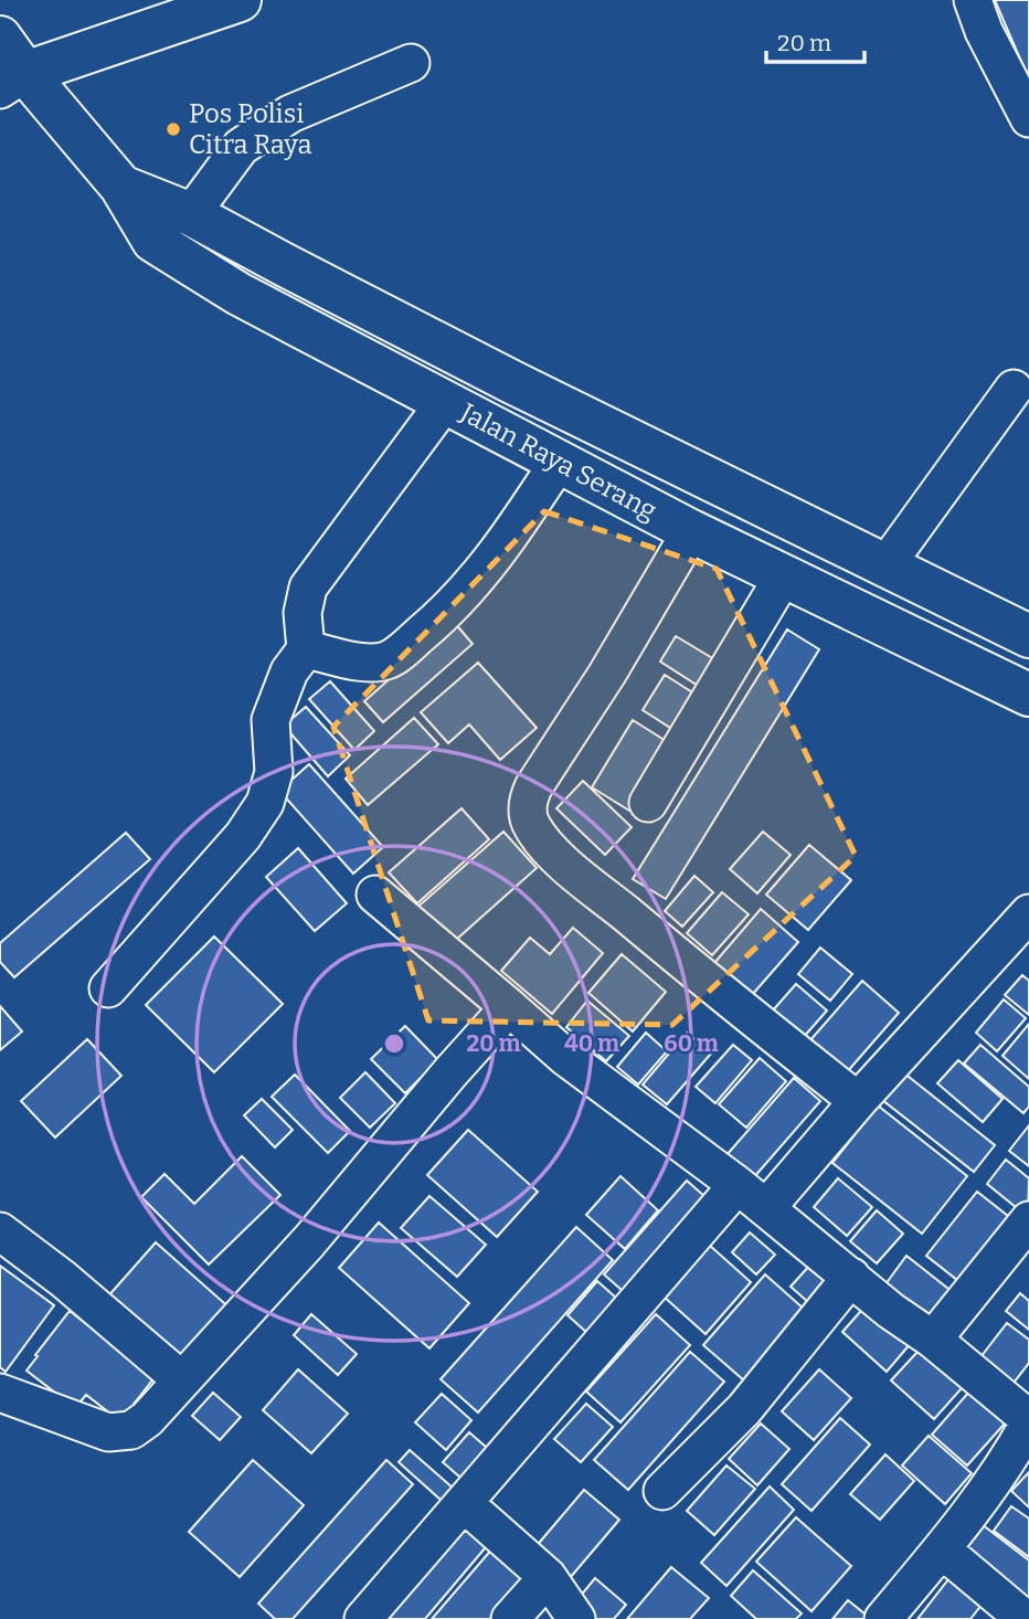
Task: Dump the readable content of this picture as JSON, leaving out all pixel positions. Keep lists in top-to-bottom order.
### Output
{
  "streets": {
    "main road": ["Jalan Raya Serang"]
  },
  "places": ["Pos Polisi Citra Raya"],
  "scale_bar": "20 m",
  "rings": ["20 m", "40 m", "60 m"]
}
